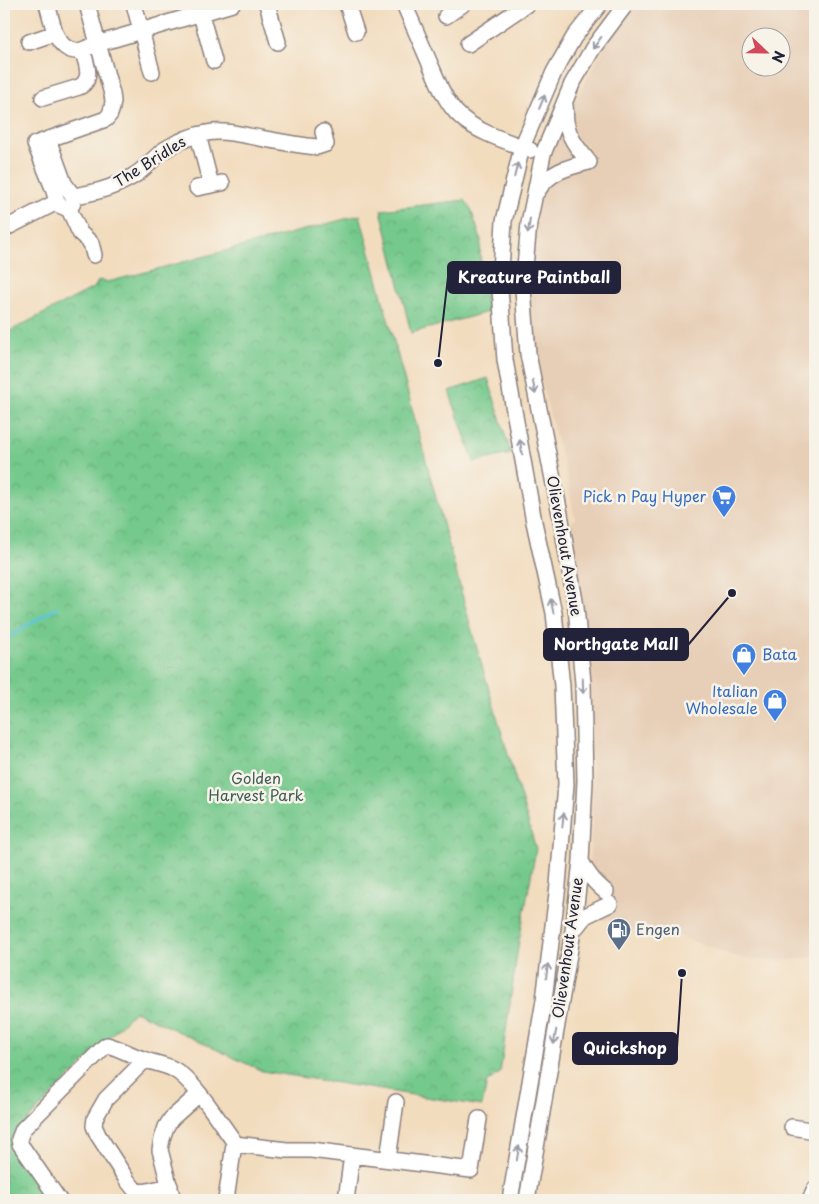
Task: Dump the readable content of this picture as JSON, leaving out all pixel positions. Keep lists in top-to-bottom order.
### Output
{
  "streets": {
    "street": ["The Bridles", "Olievenhout Avenue"]
  },
  "parks": ["Golden Harvest Park"],
  "places": {
    "other": ["Kreature Paintball", "Northgate Mall", "Quickshop"],
    "supermarket": ["Pick n Pay Hyper"],
    "shop": ["Bata", "Italian Wholesale"],
    "fuel station": ["Engen"]
  },
  "north": "right"
}
